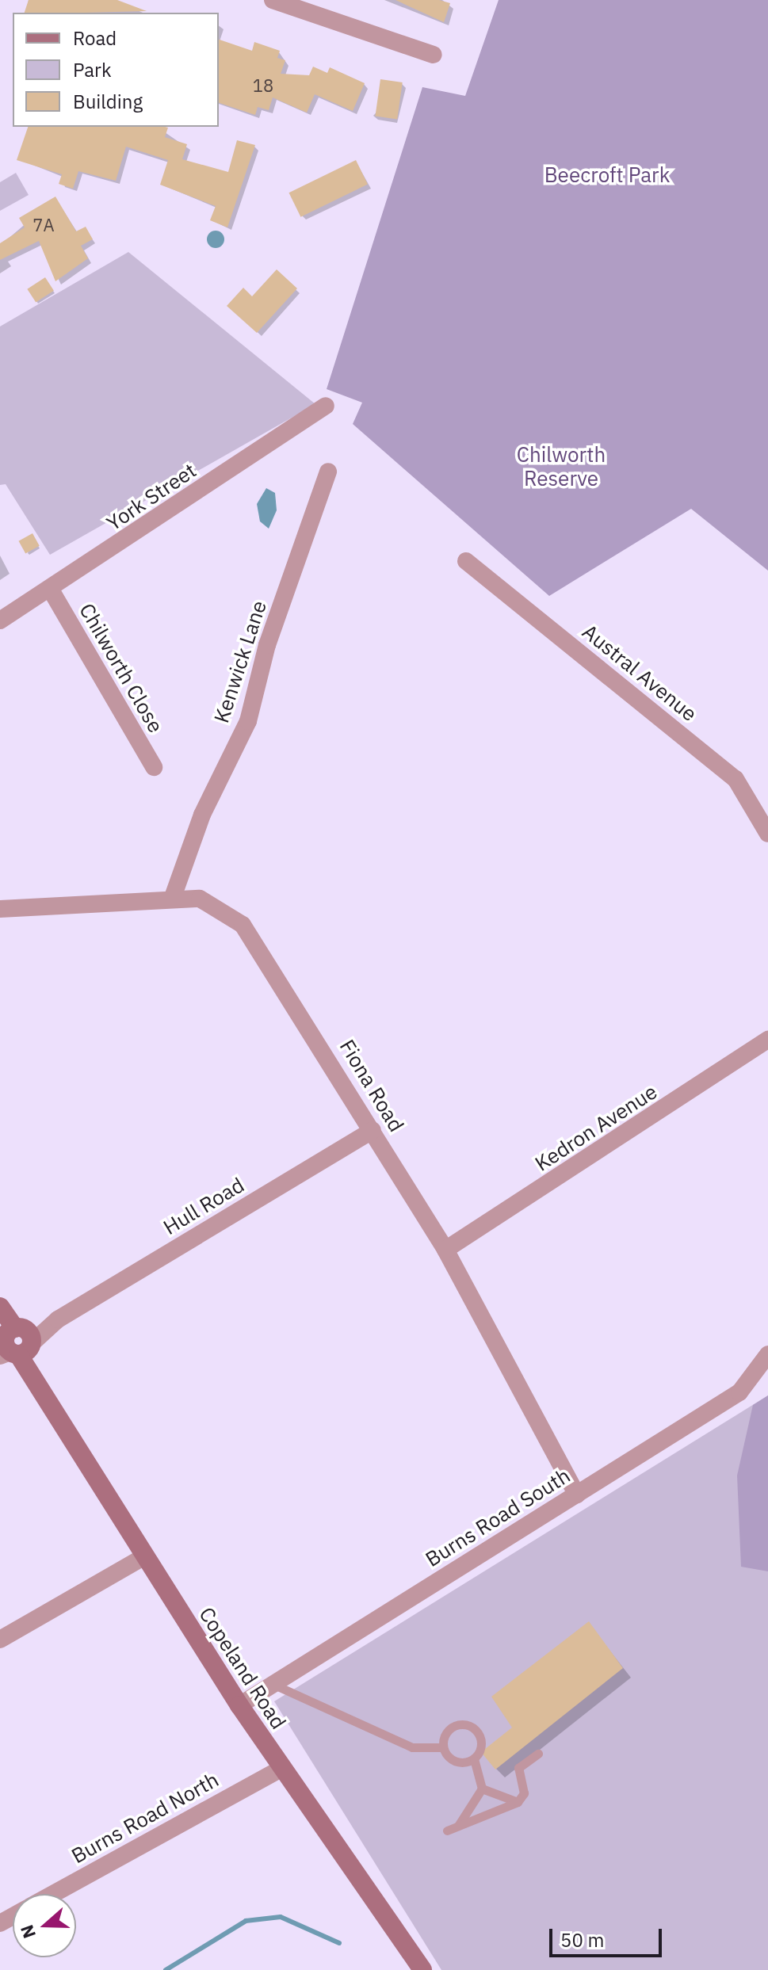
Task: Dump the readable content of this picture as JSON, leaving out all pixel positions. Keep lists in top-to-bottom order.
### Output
{
  "streets": {
    "main road": ["Copeland Road"],
    "street": [
      "York Street",
      "Kenwick Lane",
      "Chilworth Close",
      "Austral Avenue",
      "Fiona Road",
      "Kedron Avenue",
      "Hull Road",
      "Burns Road South",
      "Burns Road North"
    ]
  },
  "crossings": [
    ["York Street", "Chilworth Close"],
    ["Kenwick Lane", "Fiona Road"],
    ["Fiona Road", "Kedron Avenue"],
    ["Fiona Road", "Hull Road"],
    ["Fiona Road", "Burns Road South"],
    ["Hull Road", "Copeland Road"],
    ["Burns Road South", "Copeland Road"],
    ["Copeland Road", "Burns Road North"]
  ],
  "parks": ["Beecroft Park", "Chilworth Reserve"],
  "house_numbers": ["18", "7A"],
  "legend": ["Road", "Park", "Building"],
  "scale_bar": "50 m",
  "north": "left"
}
